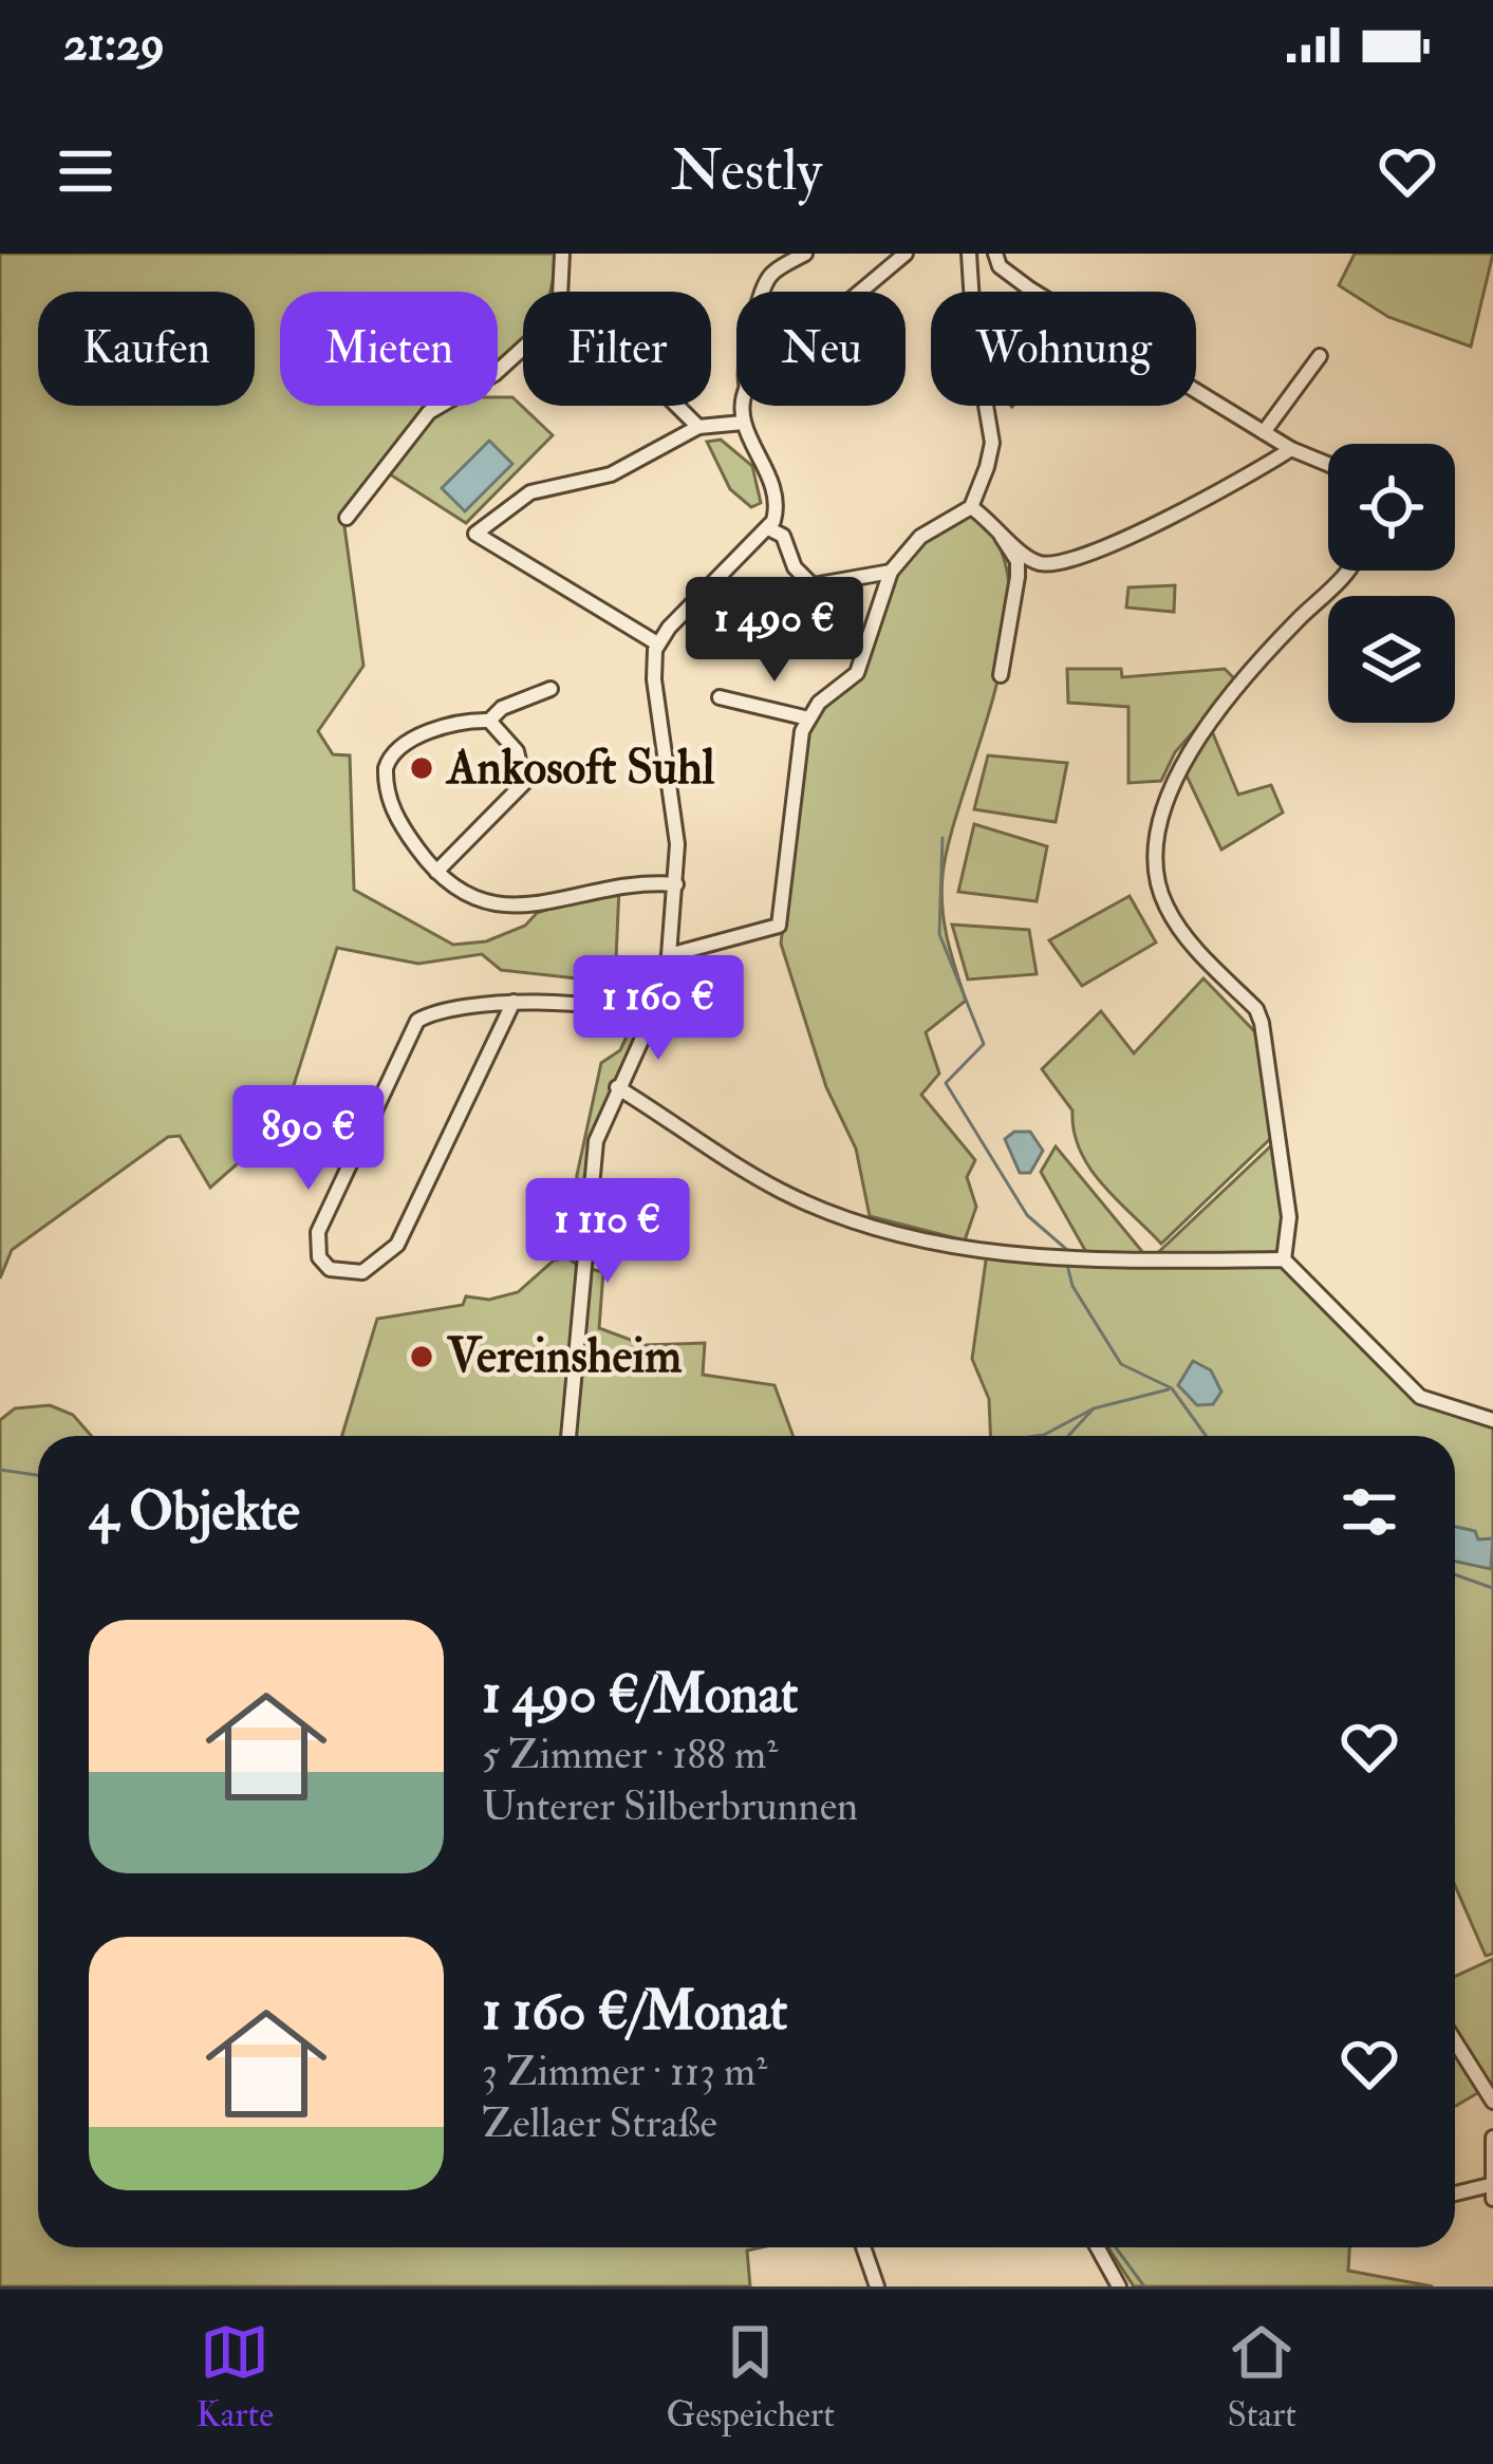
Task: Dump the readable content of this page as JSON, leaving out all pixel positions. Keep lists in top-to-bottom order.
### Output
{
  "places": ["Ankosoft Suhl", "Vereinsheim"],
  "page": {
    "status": "21:29",
    "header": "Nestly",
    "chip": [
      "Kaufen",
      "Mieten",
      "Filter",
      "Neu",
      "Wohnung"
    ],
    "price": [
      "1 490 €",
      "1 160 €",
      "890 €",
      "1 110 €"
    ],
    "heading": "4 Objekte",
    "list": [
      {
        "name": "1 490 €/Monat",
        "note": "5 Zimmer · 188 m² · Unterer Silberbrunnen"
      },
      {
        "name": "1 160 €/Monat",
        "note": "3 Zimmer · 113 m² · Zellaer Straße"
      }
    ],
    "tabs": ["Karte", "Gespeichert", "Start"]
  }
}
